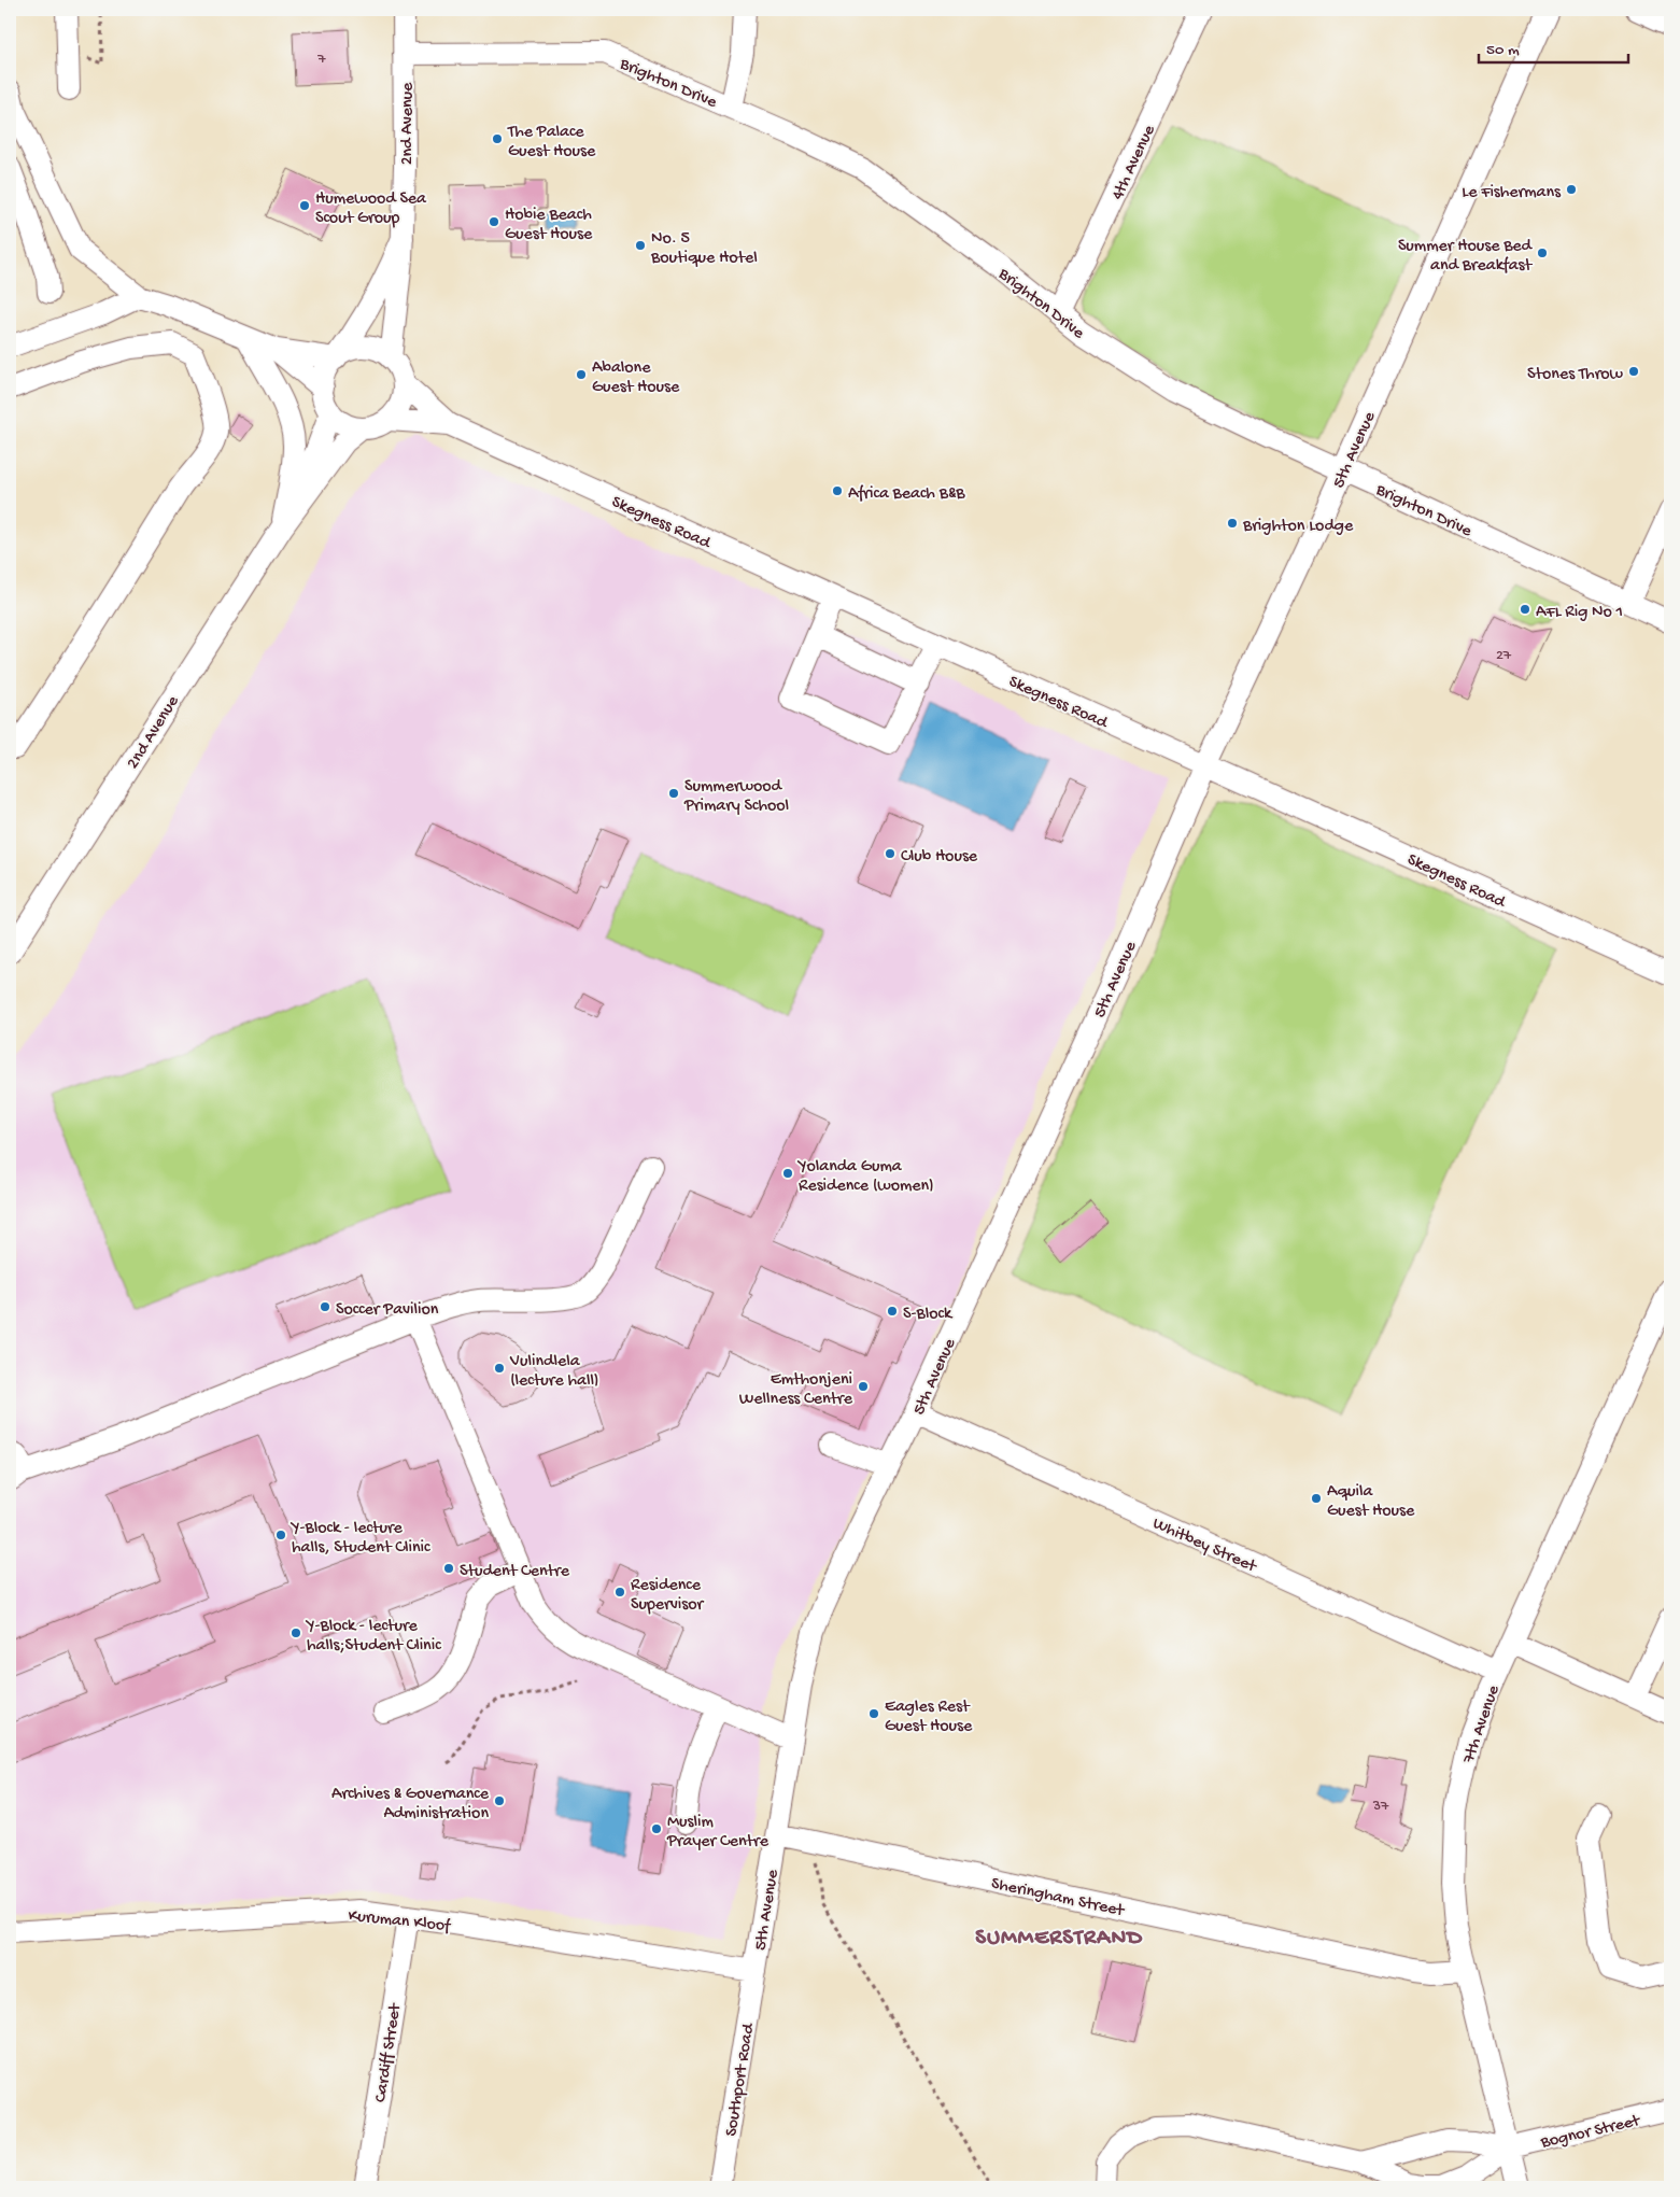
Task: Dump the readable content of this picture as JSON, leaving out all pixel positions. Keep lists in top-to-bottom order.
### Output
{
  "streets": {
    "street": [
      "Brighton Drive",
      "2nd Avenue",
      "4th Avenue",
      "5th Avenue",
      "Skegness Road",
      "Whitbey Street",
      "7th Avenue",
      "Sheringham Street",
      "Kuruman Kloof",
      "Cardiff Street",
      "Southport Road",
      "Bognor Street"
    ]
  },
  "crossings": [
    ["Brighton Drive", "2nd Avenue"],
    ["Brighton Drive", "4th Avenue"],
    ["Brighton Drive", "5th Avenue"],
    ["2nd Avenue", "Skegness Road"],
    ["5th Avenue", "Skegness Road"],
    ["5th Avenue", "Whitbey Street"],
    ["5th Avenue", "Sheringham Street"],
    ["5th Avenue", "Kuruman Kloof"],
    ["5th Avenue", "Southport Road"],
    ["Whitbey Street", "7th Avenue"],
    ["7th Avenue", "Sheringham Street"],
    ["7th Avenue", "Bognor Street"],
    ["Kuruman Kloof", "Cardiff Street"],
    ["Kuruman Kloof", "Southport Road"]
  ],
  "districts": ["SUMMERSTRAND"],
  "places": [
    "The Palace Guest House",
    "Le Fishermans",
    "Humewood Sea Scout Group",
    "Hobie Beach Guest House",
    "No. 5 Boutique Hotel",
    "Summer House Bed and Breakfast",
    "Stones Throw",
    "Abalone Guest House",
    "Africa Beach B&B",
    "Brighton Lodge",
    "AFL Rig No 1",
    "Summerwood Primary School",
    "Club House",
    "Yolanda Guma Residence (women)",
    "Soccer Pavilion",
    "S-Block",
    "Vulindlela (lecture hall)",
    "Emthonjeni Wellness Centre",
    "Aquila Guest House",
    "Y-Block - lecture halls, Student Clinic",
    "Student Centre",
    "Residence Supervisor",
    "Y-Block - lecture halls;Student Clinic",
    "Eagles Rest Guest House",
    "Archives & Governance Administration",
    "Muslim Prayer Centre"
  ],
  "house_numbers": ["7", "27", "37"],
  "scale_bar": "50 m"
}
